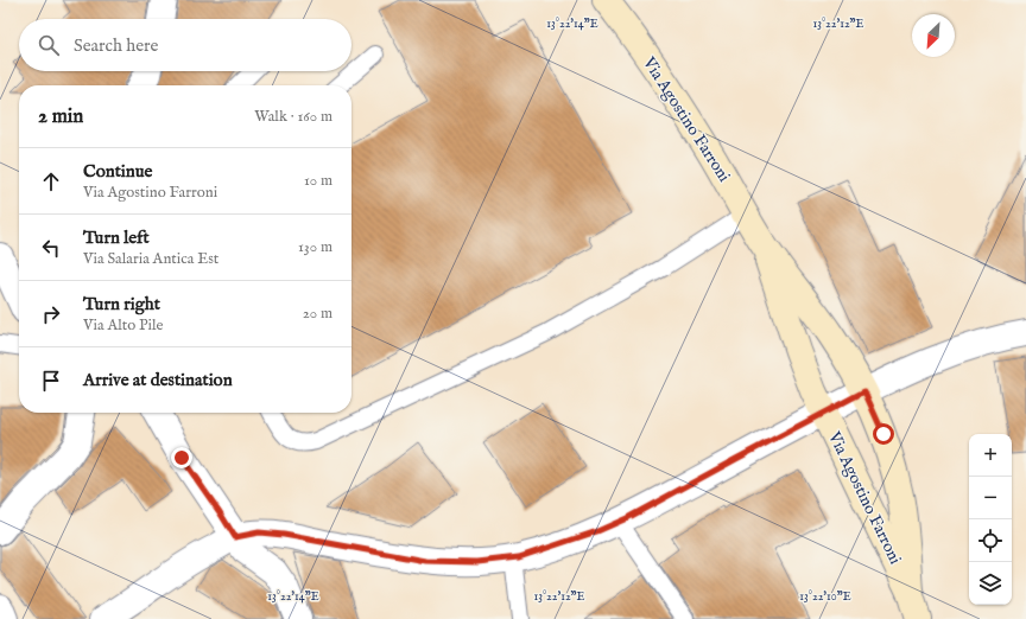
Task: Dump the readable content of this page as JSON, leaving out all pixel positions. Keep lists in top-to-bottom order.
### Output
{
  "streets": {
    "street": ["Via Agostino Farroni"]
  },
  "north": "bottom left",
  "page": {
    "search": "Search here",
    "heading": ["2 min", "Walk · 160 m"],
    "list": [
      ["Continue", "Via Agostino Farroni", "10 m"],
      ["Turn left", "Via Salaria Antica Est", "130 m"],
      ["Turn right", "Via Alto Pile", "20 m"],
      "Arrive at destination"
    ],
    "map_buttons": ["+", "−"]
  },
  "coordinates": ["13°22'14\"E", "13°22'12\"E", "13°22'10\"E"]
}
